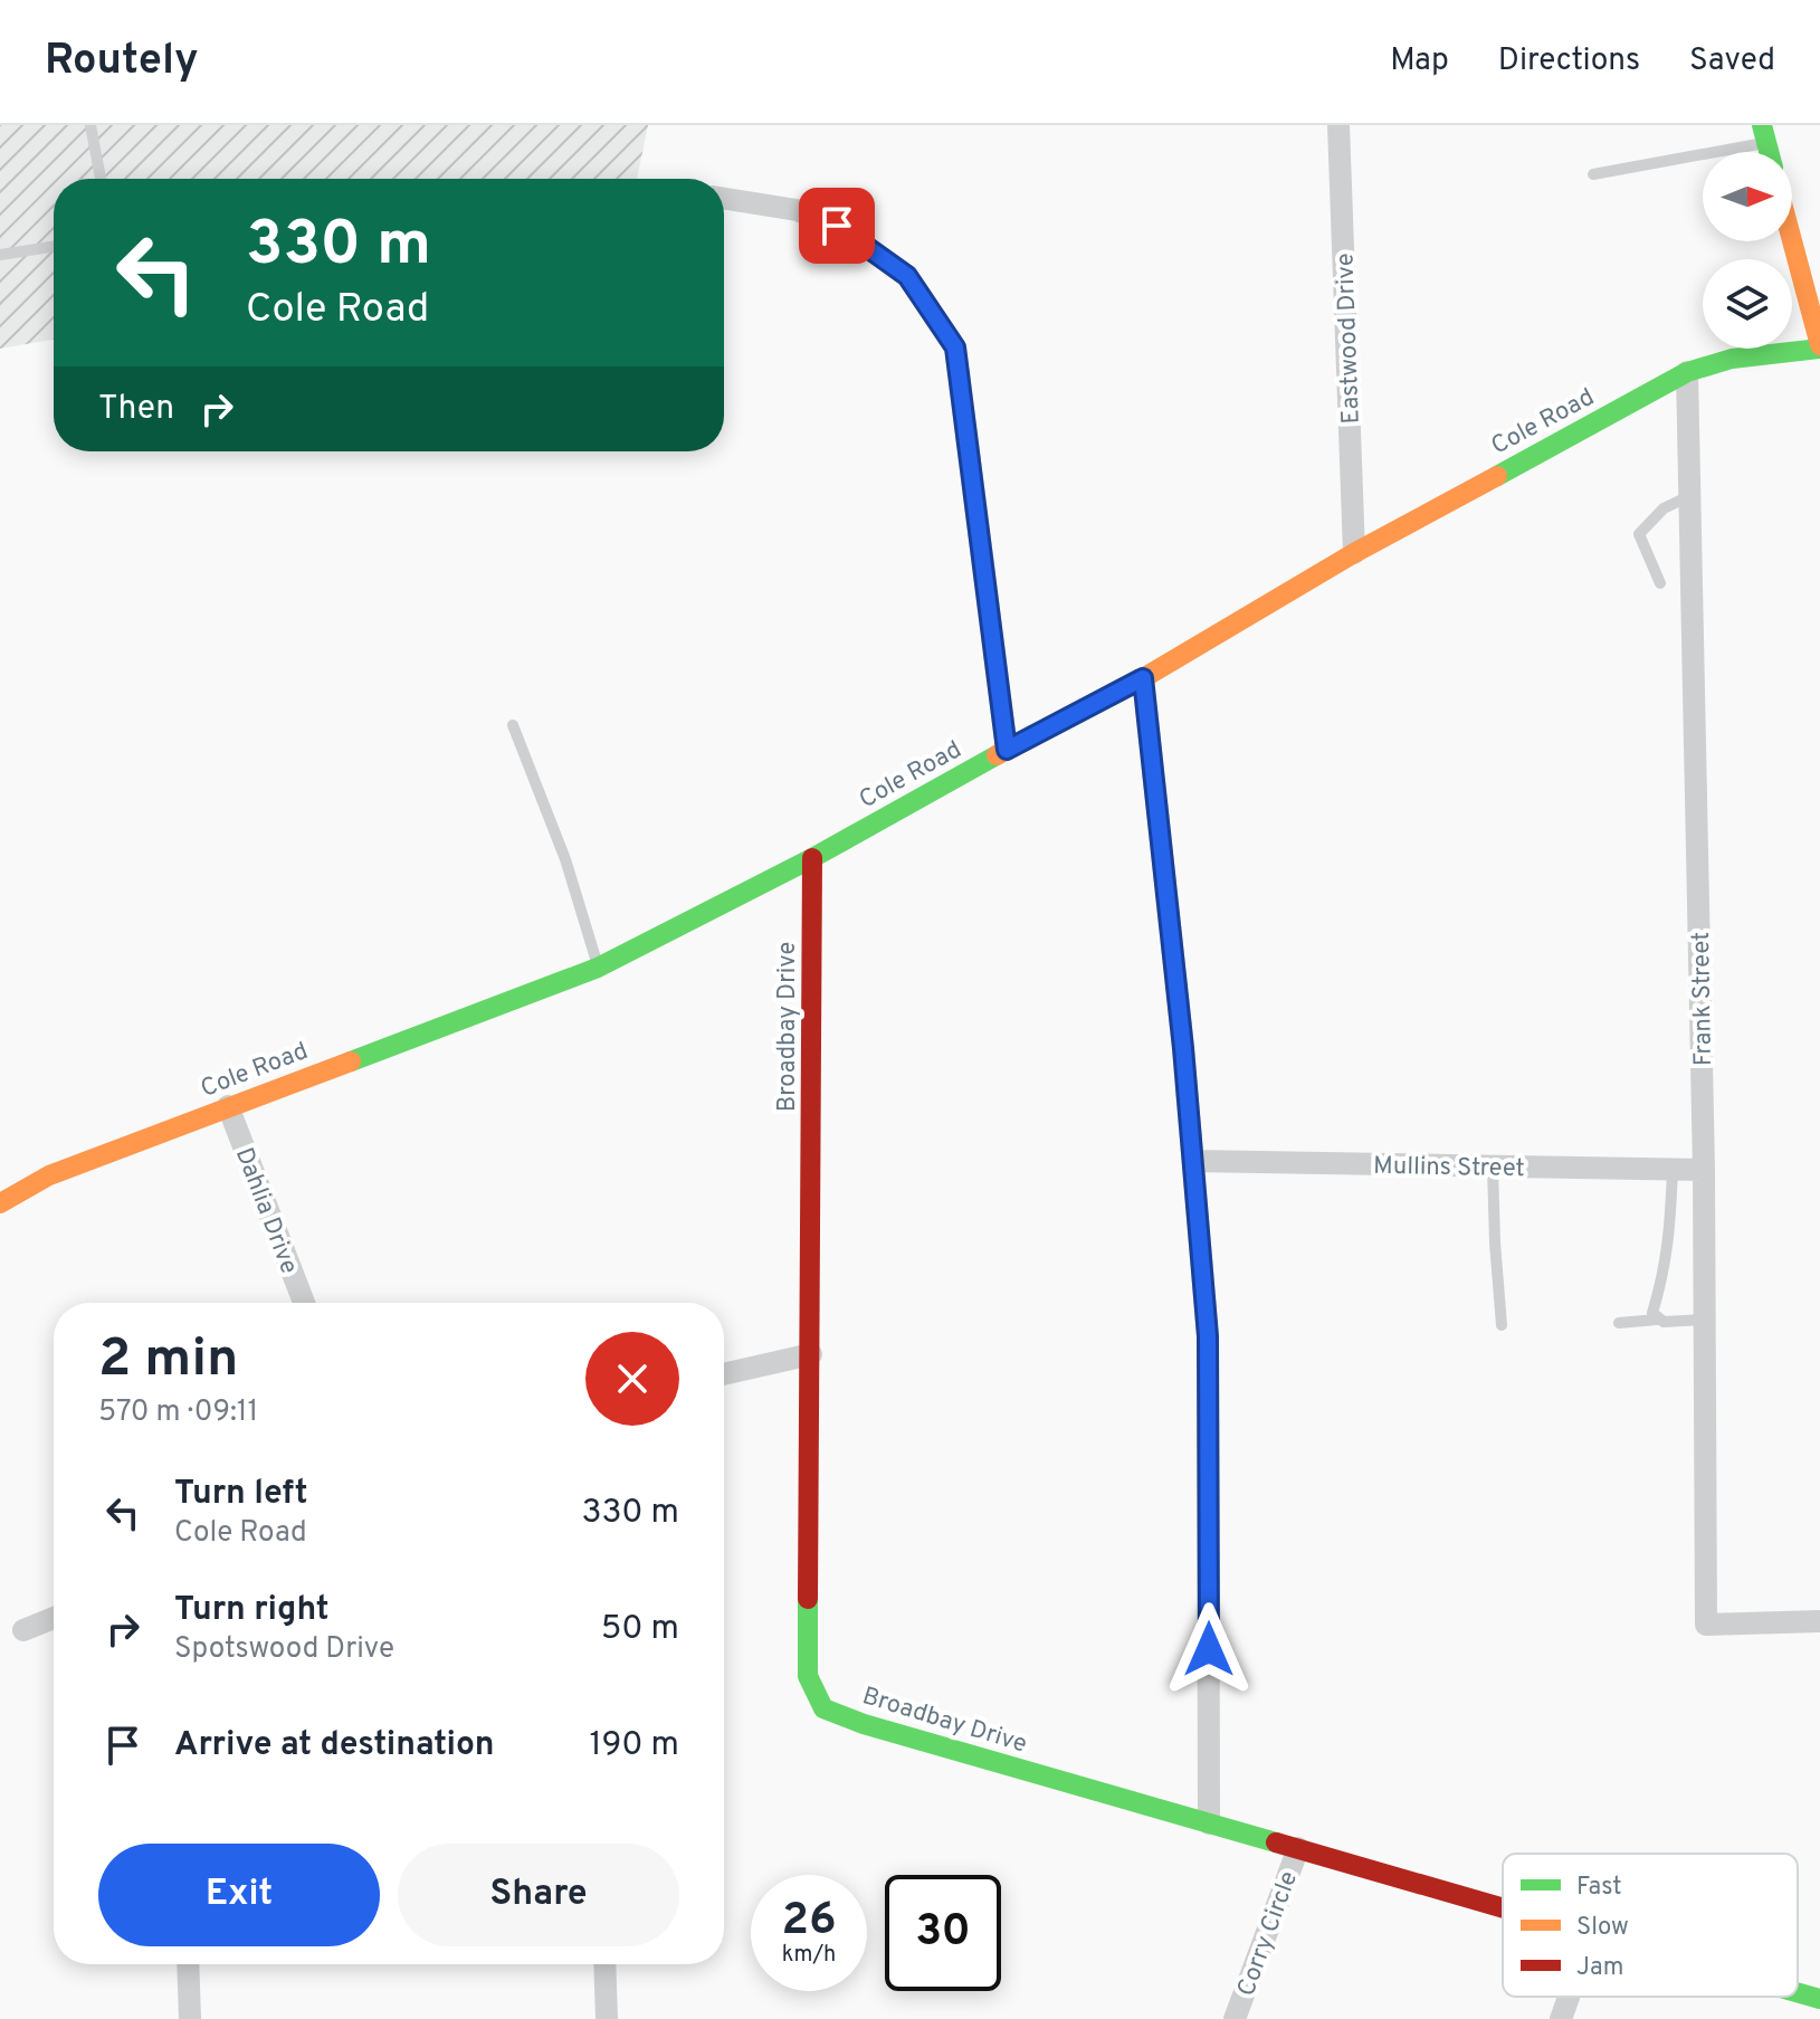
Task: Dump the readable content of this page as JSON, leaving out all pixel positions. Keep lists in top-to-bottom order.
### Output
{
  "streets": {
    "street": [
      "Eastwood Drive",
      "Cole Road",
      "Frank Street",
      "Broadbay Drive",
      "Mullins Street",
      "Dahlia Drive",
      "Corry Circle"
    ]
  },
  "crossings": [
    ["Eastwood Drive", "Cole Road"],
    ["Cole Road", "Frank Street"],
    ["Cole Road", "Broadbay Drive"],
    ["Cole Road", "Dahlia Drive"],
    ["Frank Street", "Mullins Street"],
    ["Broadbay Drive", "Corry Circle"]
  ],
  "legend": ["Fast", "Slow", "Jam"],
  "north": "right",
  "page": {
    "header": "Routely",
    "nav": ["Map", "Directions", "Saved"],
    "turn": ["330 m", "Cole Road"],
    "then": "Then",
    "heading": ["2 min", "570 m · 09:11"],
    "list": [
      {
        "name": "Turn left",
        "note": "Cole Road",
        "value": "330 m"
      },
      {
        "name": "Turn right",
        "note": "Spotswood Drive",
        "value": "50 m"
      },
      {
        "name": "Arrive at destination",
        "value": "190 m"
      }
    ],
    "buttons": ["Exit", "Share"],
    "speed": "26 km/h",
    "limit": "30"
  }
}
